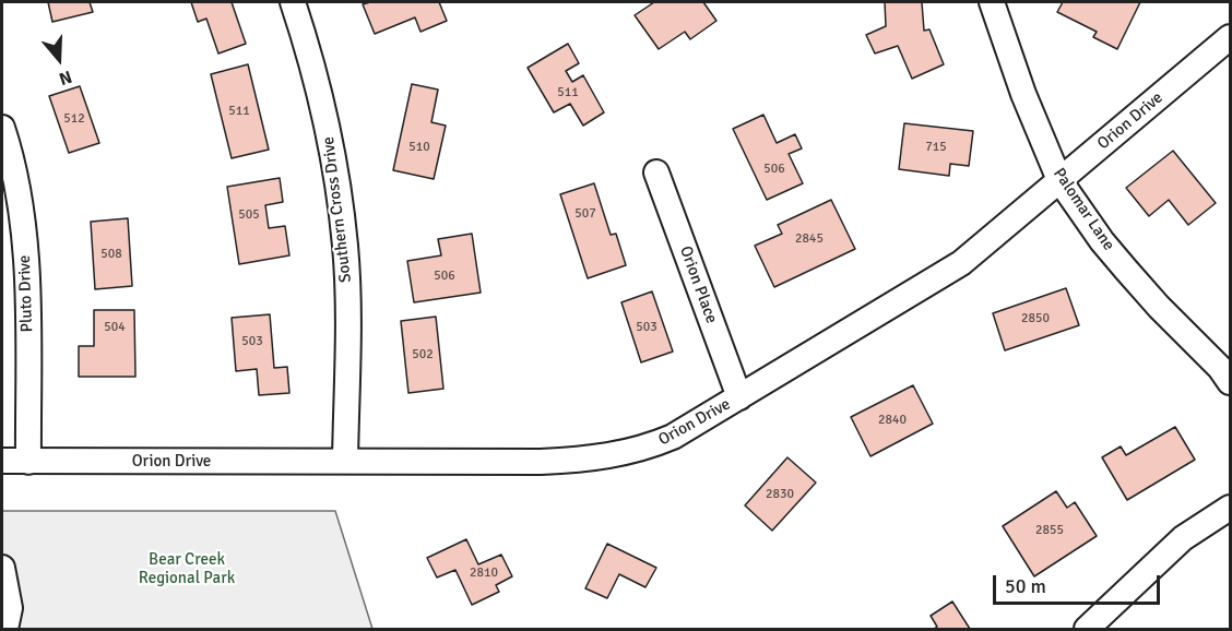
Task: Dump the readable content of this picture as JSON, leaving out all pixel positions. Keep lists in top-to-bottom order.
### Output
{
  "streets": {
    "street": [
      "Orion Drive",
      "Southern Cross Drive",
      "Palomar Lane",
      "Orion Place",
      "Pluto Drive"
    ]
  },
  "crossings": [
    ["Orion Drive", "Southern Cross Drive"],
    ["Orion Drive", "Palomar Lane"],
    ["Orion Drive", "Orion Place"],
    ["Orion Drive", "Pluto Drive"]
  ],
  "parks": ["Bear Creek Regional Park"],
  "house_numbers": [
    "511",
    "511",
    "512",
    "510",
    "715",
    "506",
    "507",
    "505",
    "2845",
    "508",
    "506",
    "2850",
    "504",
    "503",
    "503",
    "502",
    "2840",
    "2830",
    "2855",
    "2810"
  ],
  "scale_bar": "50 m",
  "north": "bottom"
}
